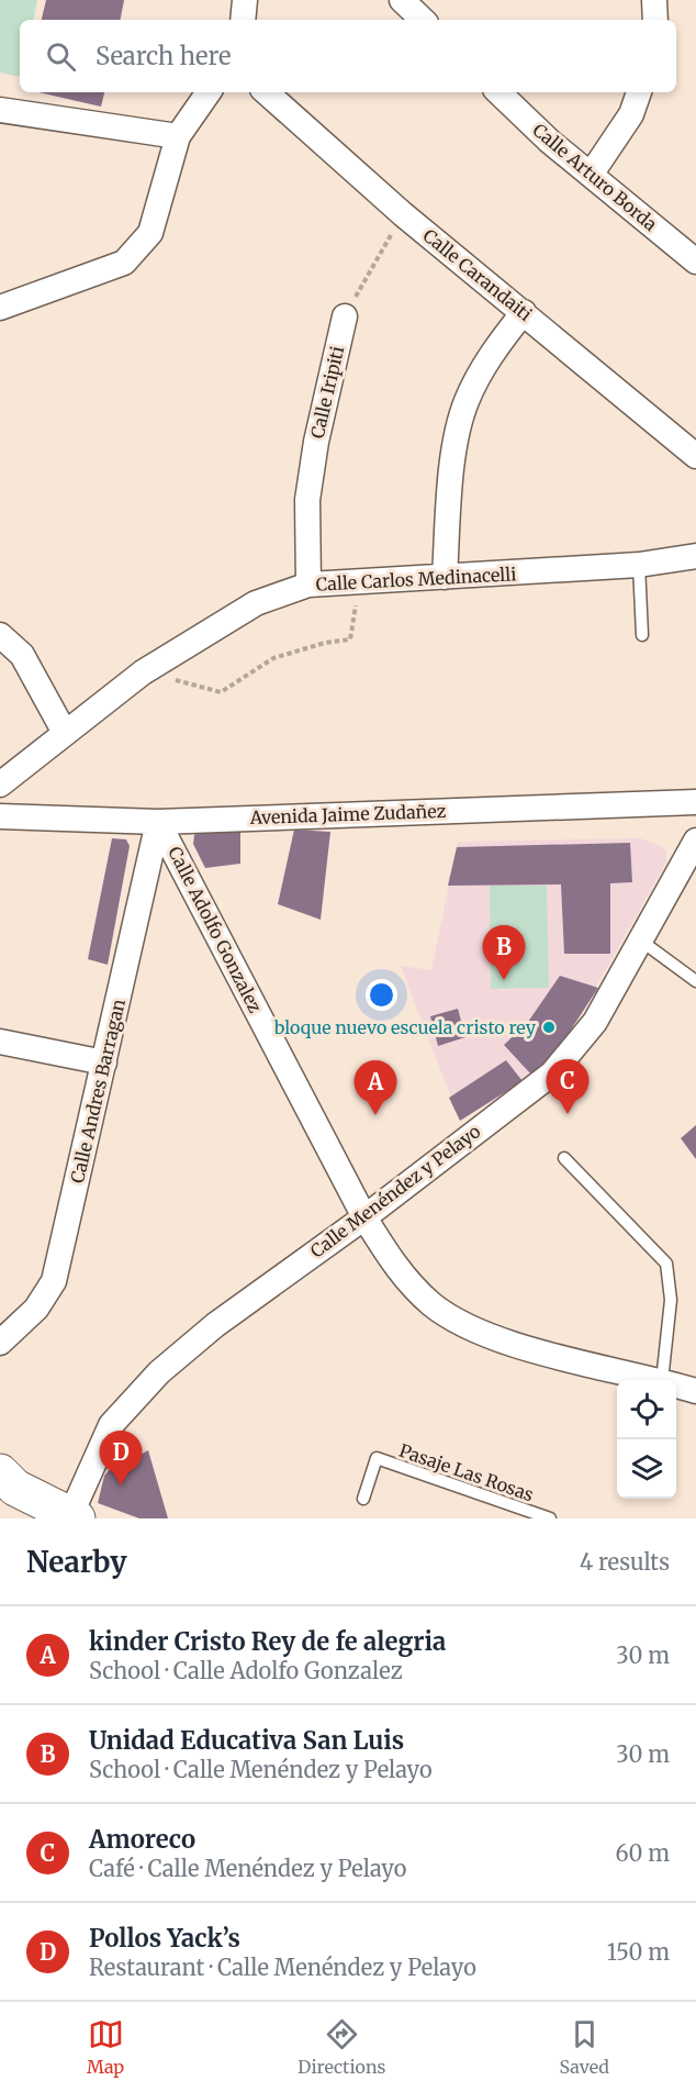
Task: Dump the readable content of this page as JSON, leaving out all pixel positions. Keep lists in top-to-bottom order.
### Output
{
  "streets": {
    "street": [
      "Calle Arturo Borda",
      "Calle Carandaiti",
      "Calle Iripiti",
      "Calle Carlos Medinacelli",
      "Avenida Jaime Zudañez",
      "Calle Adolfo Gonzalez",
      "Calle Andres Barragan",
      "Calle Menéndez y Pelayo"
    ],
    "lane": ["Pasaje Las Rosas"]
  },
  "crossings": [
    ["Calle Iripiti", "Calle Carlos Medinacelli"],
    ["Avenida Jaime Zudañez", "Calle Adolfo Gonzalez"],
    ["Avenida Jaime Zudañez", "Calle Andres Barragan"],
    ["Calle Adolfo Gonzalez", "Calle Andres Barragan"],
    ["Calle Adolfo Gonzalez", "Calle Menéndez y Pelayo"]
  ],
  "places": ["bloque nuevo escuela cristo rey"],
  "page": {
    "search": "Search here",
    "pins": [
      "B",
      "C",
      "A",
      "D"
    ],
    "heading": ["Nearby", "4 results"],
    "list": [
      {
        "mark": "A",
        "name": "kinder Cristo Rey de fe alegria",
        "note": "School · Calle Adolfo Gonzalez",
        "value": "30 m"
      },
      {
        "mark": "B",
        "name": "Unidad Educativa San Luis",
        "note": "School · Calle Menéndez y Pelayo",
        "value": "30 m"
      },
      {
        "mark": "C",
        "name": "Amoreco",
        "note": "Café · Calle Menéndez y Pelayo",
        "value": "60 m"
      },
      {
        "mark": "D",
        "name": "Pollos Yack’s",
        "note": "Restaurant · Calle Menéndez y Pelayo",
        "value": "150 m"
      }
    ],
    "nav": ["Map", "Directions", "Saved"]
  }
}
